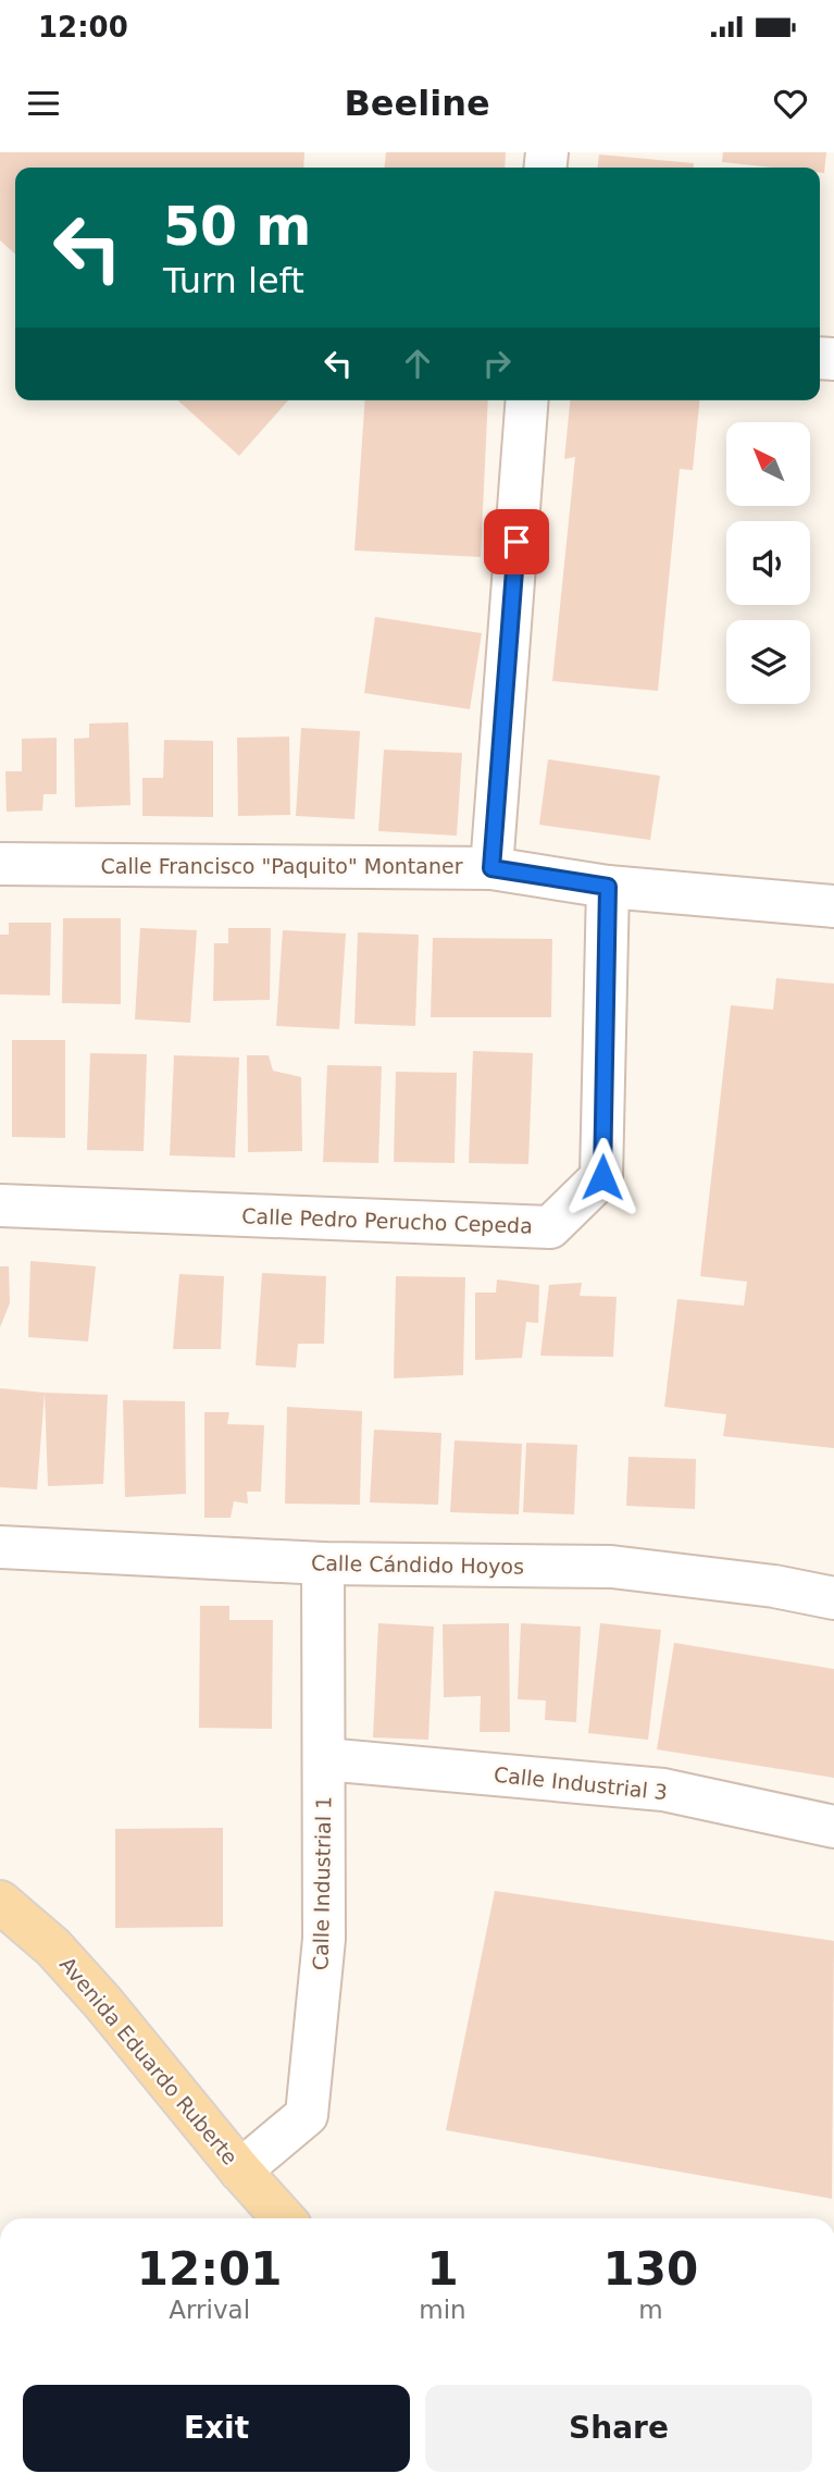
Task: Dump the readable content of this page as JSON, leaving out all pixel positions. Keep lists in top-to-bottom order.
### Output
{
  "streets": {
    "main road": ["Avenida Eduardo Ruberte"],
    "street": [
      "Calle Francisco \"Paquito\" Montaner",
      "Calle Pedro Perucho Cepeda",
      "Calle Cándido Hoyos",
      "Calle Industrial 3",
      "Calle Industrial 1"
    ]
  },
  "crossings": [
    ["Calle Francisco \"Paquito\" Montaner", "Calle Pedro Perucho Cepeda"],
    ["Calle Cándido Hoyos", "Calle Industrial 1"],
    ["Calle Industrial 3", "Calle Industrial 1"],
    ["Calle Industrial 1", "Avenida Eduardo Ruberte"]
  ],
  "north": "top left",
  "page": {
    "status": "12:00",
    "header": "Beeline",
    "turn": ["50 m", "Turn left"],
    "eta": [
      "12:01",
      "Arrival",
      "1",
      "min",
      "130",
      "m"
    ],
    "buttons": ["Exit", "Share"]
  }
}
